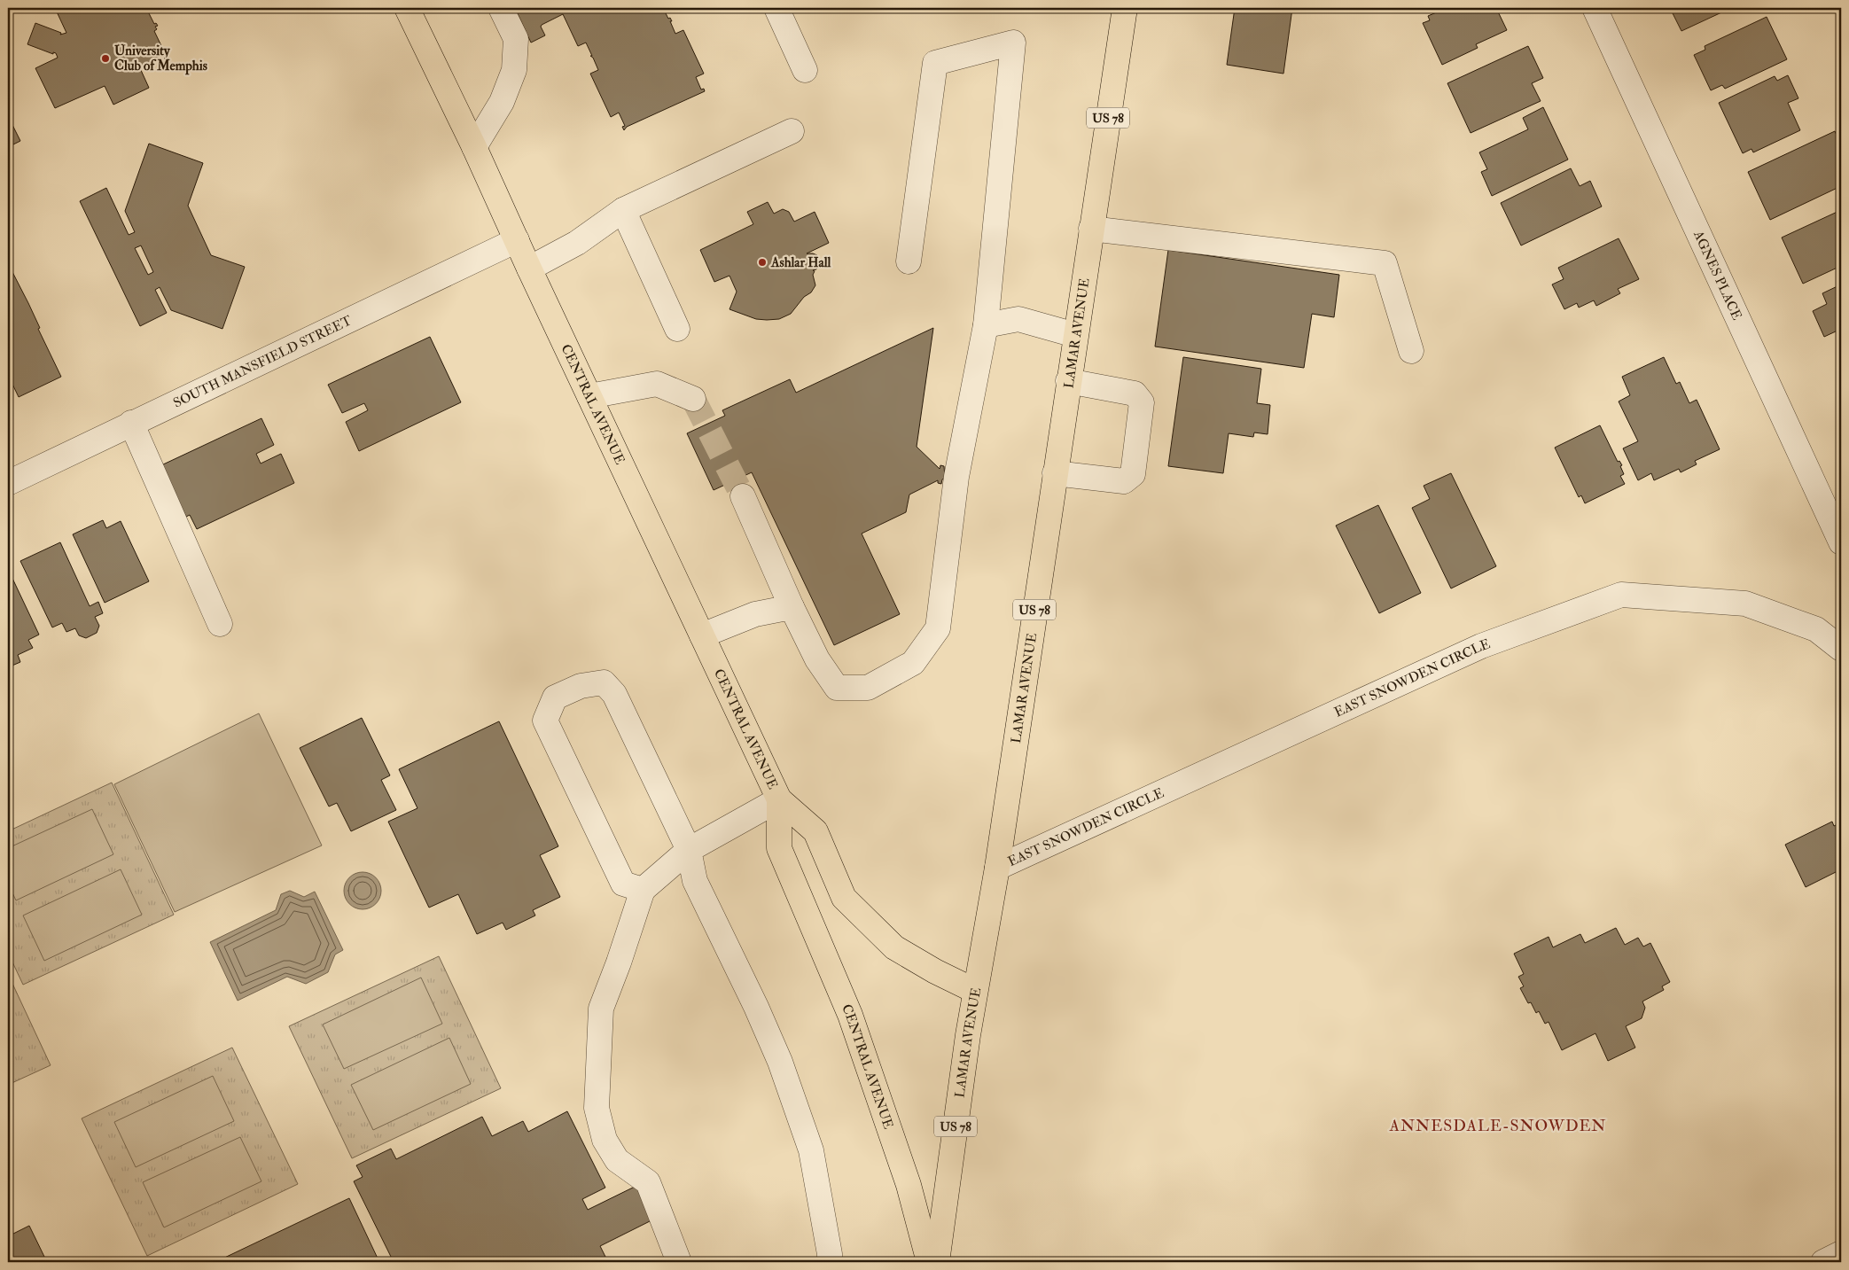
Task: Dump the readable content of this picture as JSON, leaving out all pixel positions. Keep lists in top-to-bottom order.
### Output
{
  "streets": {
    "main road": ["US 78", "LAMAR AVENUE", "CENTRAL AVENUE"],
    "street": ["AGNES PLACE", "SOUTH MANSFIELD STREET", "EAST SNOWDEN CIRCLE"]
  },
  "crossings": [
    ["LAMAR AVENUE", "CENTRAL AVENUE"],
    ["LAMAR AVENUE", "EAST SNOWDEN CIRCLE"],
    ["SOUTH MANSFIELD STREET", "CENTRAL AVENUE"]
  ],
  "districts": ["ANNESDALE-SNOWDEN"],
  "places": ["University Club of Memphis", "Ashlar Hall"]
}
